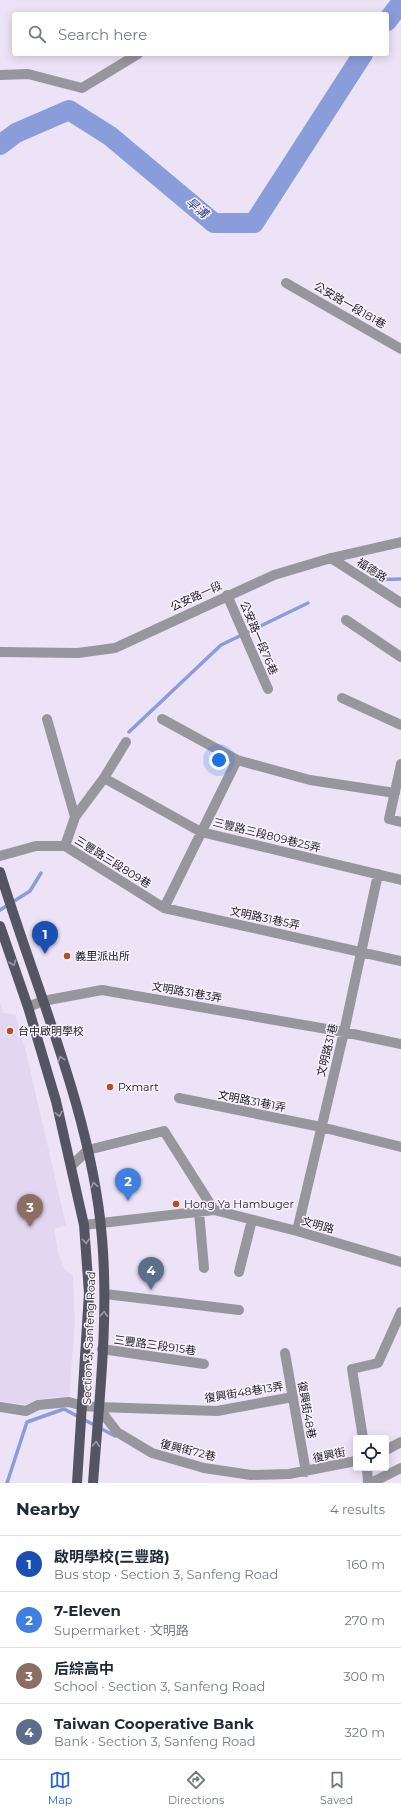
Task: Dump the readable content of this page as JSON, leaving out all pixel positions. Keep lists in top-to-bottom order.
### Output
{
  "streets": {
    "main road": ["Section 3, Sanfeng Road"],
    "street": [
      "公安路一段181巷",
      "福德路",
      "公安路一段",
      "公安路一段76巷",
      "三豐路三段809巷25弄",
      "三豐路三段809巷",
      "文明路31巷5弄",
      "文明路31巷3弄",
      "文明路31巷",
      "文明路31巷1弄",
      "文明路",
      "三豐路三段915巷",
      "復興街48巷13弄",
      "復興街48巷",
      "復興街72巷",
      "復興街"
    ]
  },
  "crossings": [
    ["福德路", "公安路一段"],
    ["公安路一段", "公安路一段76巷"],
    ["三豐路三段809巷25弄", "三豐路三段809巷"],
    ["三豐路三段809巷25弄", "文明路31巷5弄"],
    ["三豐路三段809巷25弄", "文明路31巷"],
    ["三豐路三段809巷", "文明路31巷5弄"],
    ["文明路31巷5弄", "文明路31巷"],
    ["文明路31巷3弄", "文明路31巷"],
    ["文明路31巷3弄", "Section 3, Sanfeng Road"],
    ["文明路31巷", "文明路31巷1弄"],
    ["文明路31巷", "文明路"],
    ["文明路", "Section 3, Sanfeng Road"],
    ["Section 3, Sanfeng Road", "三豐路三段915巷"],
    ["Section 3, Sanfeng Road", "復興街48巷13弄"],
    ["Section 3, Sanfeng Road", "復興街72巷"],
    ["復興街48巷13弄", "復興街48巷"],
    ["復興街48巷13弄", "復興街72巷"],
    ["復興街48巷", "復興街72巷"],
    ["復興街48巷", "復興街"],
    ["復興街72巷", "復興街"]
  ],
  "water": ["旱溝"],
  "places": [
    "義里派出所",
    "台中啟明學校",
    "Pxmart",
    "Hong Ya Hambuger"
  ],
  "page": {
    "search": "Search here",
    "pins": [
      "1",
      "2",
      "3",
      "4"
    ],
    "heading": ["Nearby", "4 results"],
    "list": [
      {
        "mark": "1",
        "name": "啟明學校(三豐路)",
        "note": "Bus stop · Section 3, Sanfeng Road",
        "value": "160 m"
      },
      {
        "mark": "2",
        "name": "7-Eleven",
        "note": "Supermarket · 文明路",
        "value": "270 m"
      },
      {
        "mark": "3",
        "name": "后綜高中",
        "note": "School · Section 3, Sanfeng Road",
        "value": "300 m"
      },
      {
        "mark": "4",
        "name": "Taiwan Cooperative Bank",
        "note": "Bank · Section 3, Sanfeng Road",
        "value": "320 m"
      }
    ],
    "nav": ["Map", "Directions", "Saved"]
  }
}
